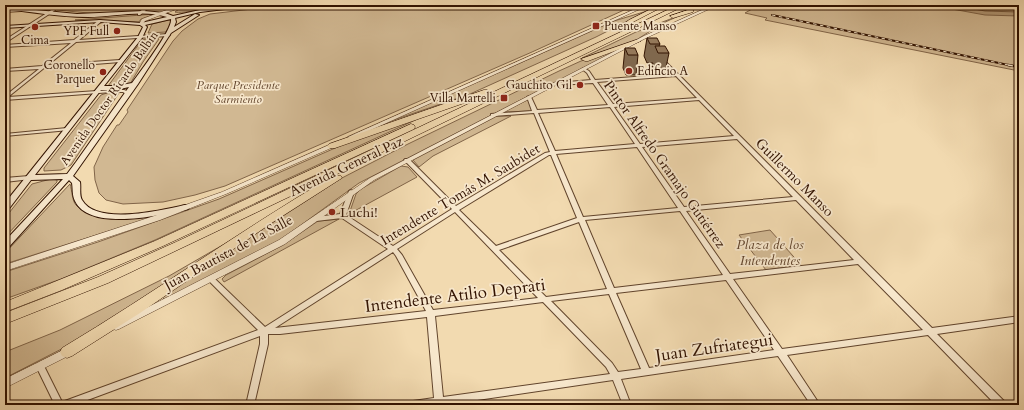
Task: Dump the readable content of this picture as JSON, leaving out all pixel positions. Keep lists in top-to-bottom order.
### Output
{
  "streets": {
    "highway": ["Avenida General Paz"],
    "main road": ["Avenida Doctor Ricardo Balbín"],
    "street": [
      "Pintor Alfredo Gramajo Gutiérrez",
      "Guillermo Manso",
      "Intendente Tomás M. Saubidet",
      "Juan Bautista de La Salle",
      "Intendente Atilio Deprati",
      "Juan Zufriategui"
    ]
  },
  "crossings": [
    ["Pintor Alfredo Gramajo Gutiérrez", "Intendente Tomás M. Saubidet"],
    ["Pintor Alfredo Gramajo Gutiérrez", "Juan Bautista de La Salle"],
    ["Pintor Alfredo Gramajo Gutiérrez", "Intendente Atilio Deprati"],
    ["Pintor Alfredo Gramajo Gutiérrez", "Juan Zufriategui"],
    ["Guillermo Manso", "Intendente Tomás M. Saubidet"],
    ["Guillermo Manso", "Intendente Atilio Deprati"],
    ["Guillermo Manso", "Juan Zufriategui"],
    ["Intendente Tomás M. Saubidet", "Intendente Atilio Deprati"]
  ],
  "parks": ["Parque Presidente Sarmiento", "Plaza de los Intendentes"],
  "places": {
    "transit": ["Puente Manso", "Villa Martelli"],
    "other": [
      "Cima",
      "YPF Full",
      "Edificio A",
      "Coronello Parquet",
      "Gauchito Gil",
      "Luchi!"
    ]
  }
}
